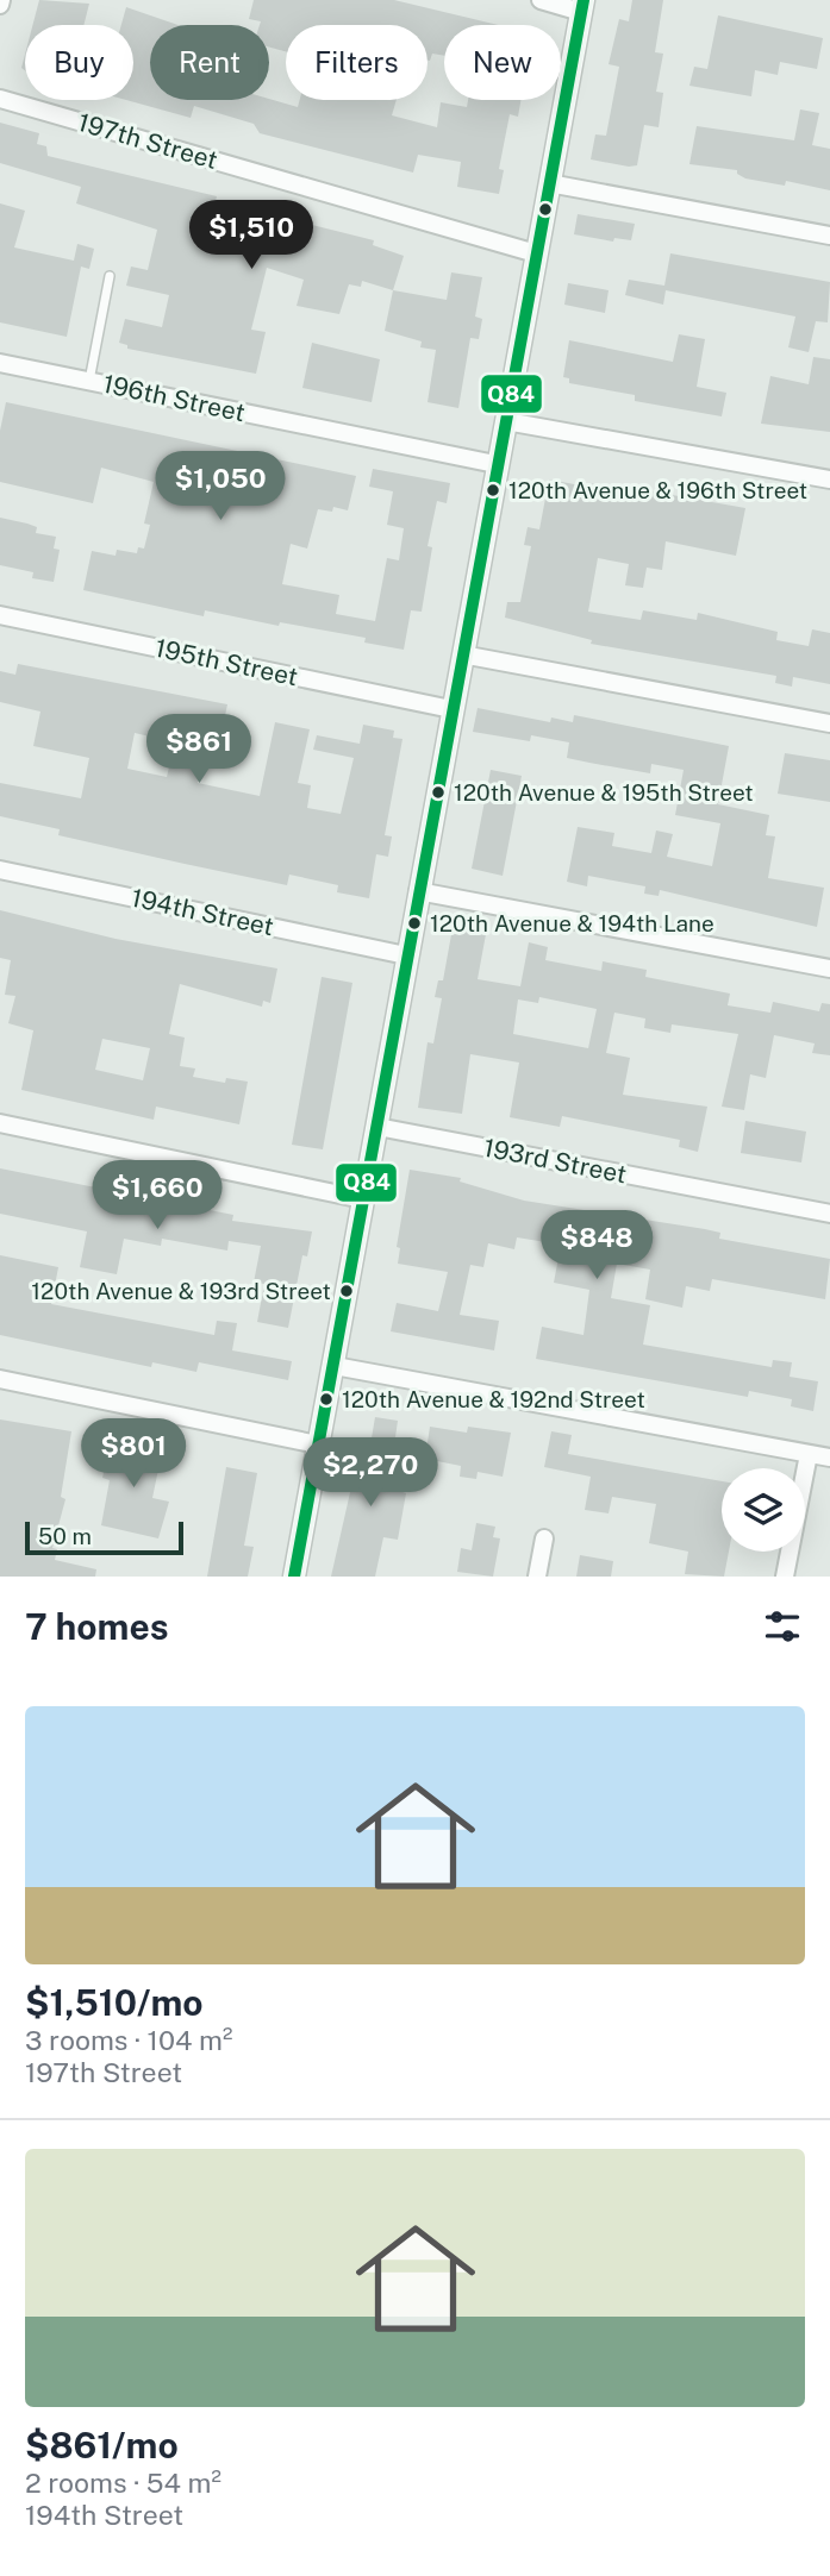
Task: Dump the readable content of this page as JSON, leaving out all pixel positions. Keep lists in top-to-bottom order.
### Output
{
  "streets": {
    "street": [
      "197th Street",
      "196th Street",
      "195th Street",
      "194th Street",
      "193rd Street"
    ]
  },
  "places": [
    "120th Avenue & 196th Street",
    "120th Avenue & 195th Street",
    "120th Avenue & 194th Lane",
    "120th Avenue & 193rd Street",
    "120th Avenue & 192nd Street"
  ],
  "lines": ["transit line Q84"],
  "scale_bar": "50 m",
  "page": {
    "chip": [
      "Buy",
      "Rent",
      "Filters",
      "New"
    ],
    "price": [
      "$1,510",
      "$1,050",
      "$861",
      "$1,660",
      "$848",
      "$801",
      "$2,270"
    ],
    "scale": "50 m",
    "heading": "7 homes",
    "list": [
      {
        "name": "$1,510/mo",
        "note": "3 rooms · 104 m² · 197th Street"
      },
      {
        "name": "$861/mo",
        "note": "2 rooms · 54 m² · 194th Street"
      }
    ]
  }
}
